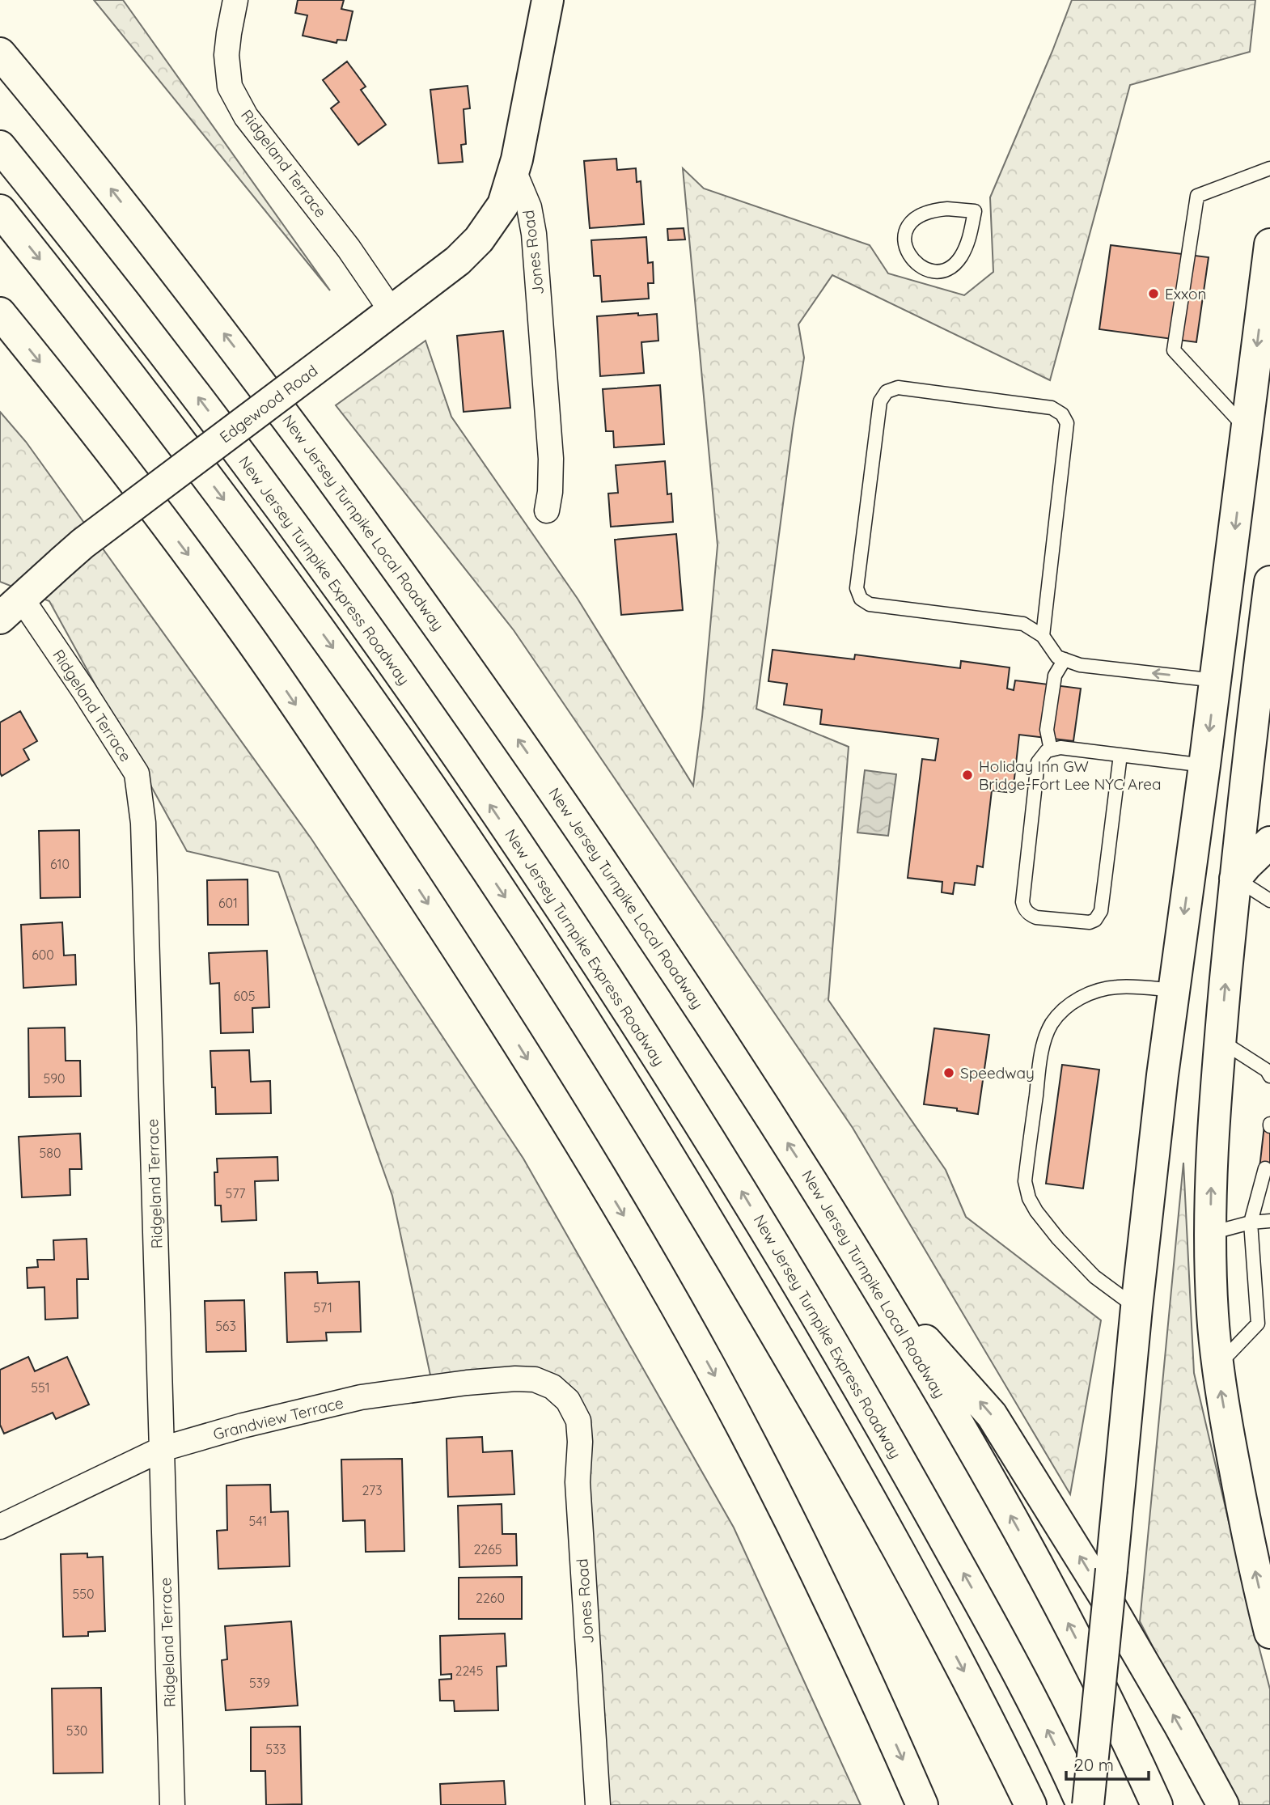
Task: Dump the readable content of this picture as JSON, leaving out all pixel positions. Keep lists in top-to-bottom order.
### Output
{
  "streets": {
    "main road": ["Edgewood Road", "New Jersey Turnpike Local Roadway", "New Jersey Turnpike Express Roadway"],
    "street": ["Ridgeland Terrace", "Jones Road", "Grandview Terrace"]
  },
  "crossings": [
    ["Ridgeland Terrace", "Edgewood Road"],
    ["Ridgeland Terrace", "Grandview Terrace"],
    ["Jones Road", "Edgewood Road"],
    ["Jones Road", "Grandview Terrace"]
  ],
  "places": ["Exxon", "Holiday Inn GW Bridge-Fort Lee NYC Area", "Speedway"],
  "house_numbers": [
    "610",
    "601",
    "600",
    "605",
    "590",
    "580",
    "577",
    "571",
    "563",
    "551",
    "273",
    "541",
    "2265",
    "550",
    "2260",
    "2245",
    "539",
    "530",
    "533"
  ],
  "scale_bar": "20 m"
}
